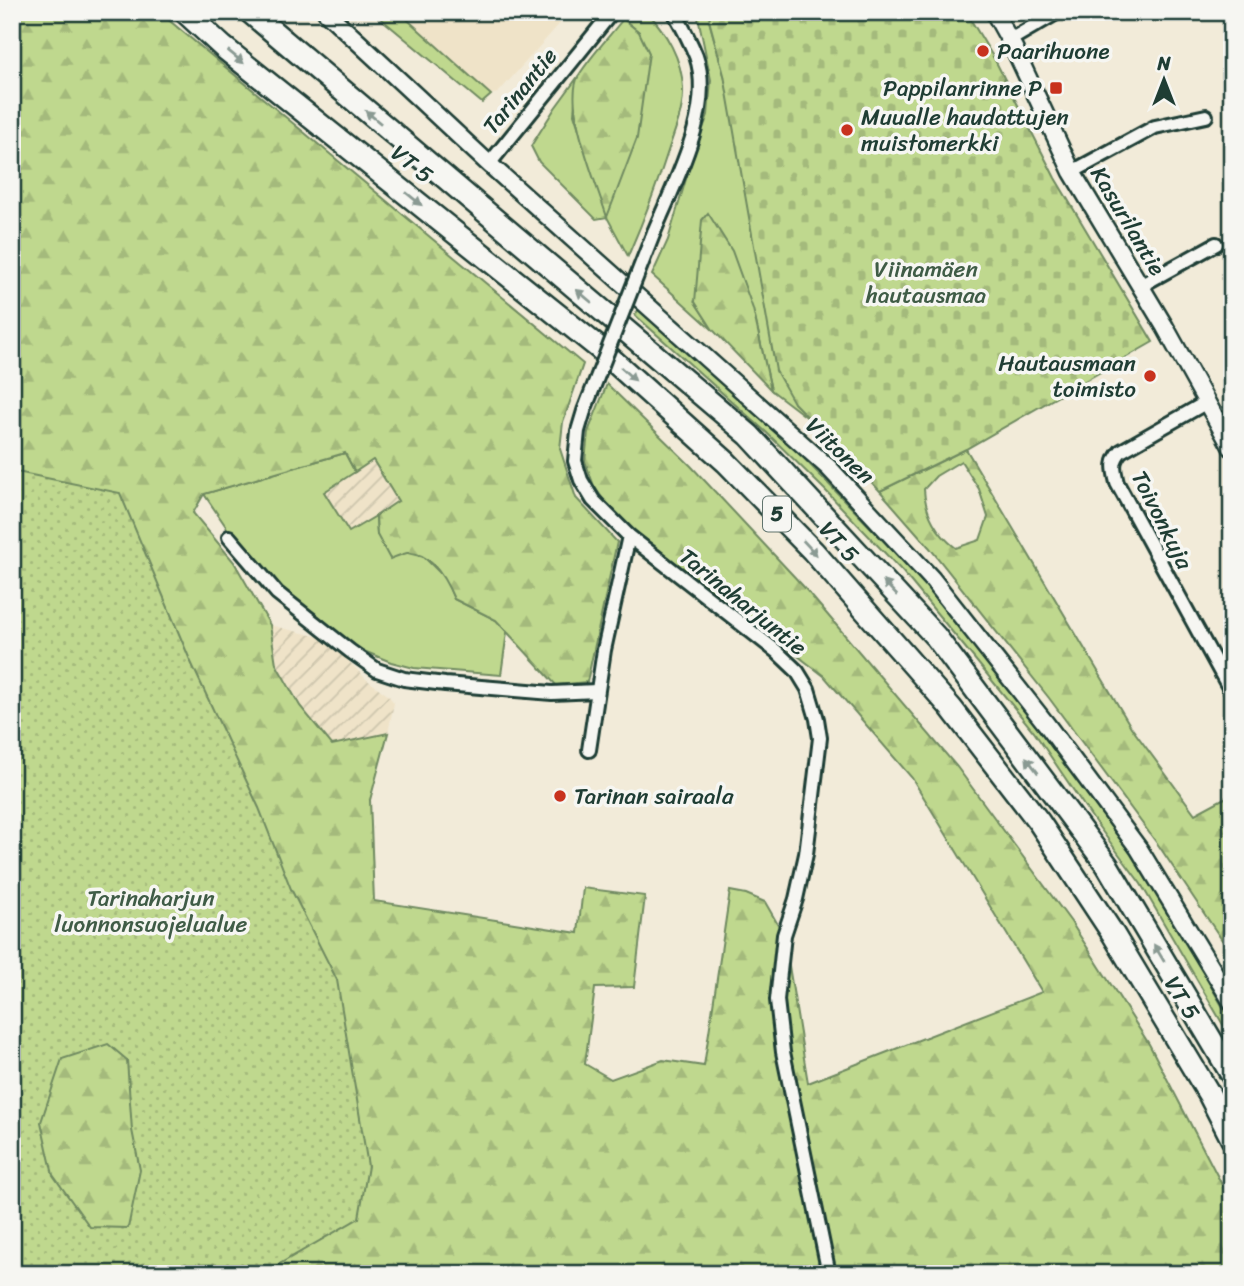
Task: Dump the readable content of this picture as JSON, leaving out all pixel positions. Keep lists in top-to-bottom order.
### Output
{
  "streets": {
    "highway": ["VT 5", "5"],
    "main road": ["Kasurilantie", "Viitonen"],
    "street": ["Tarinantie", "Toivonkuja", "Tarinaharjuntie"]
  },
  "crossings": [
    ["Tarinantie", "Viitonen"],
    ["Kasurilantie", "Toivonkuja"]
  ],
  "parks": ["Viinamäen hautausmaa", "Tarinaharjun luonnonsuojelualue"],
  "places": {
    "other": [
      "Paarihuone",
      "Muualle haudattujen muistomerkki",
      "Hautausmaan toimisto",
      "Tarinan sairaala"
    ],
    "transit": ["Pappilanrinne P"]
  },
  "north": "top"
}
